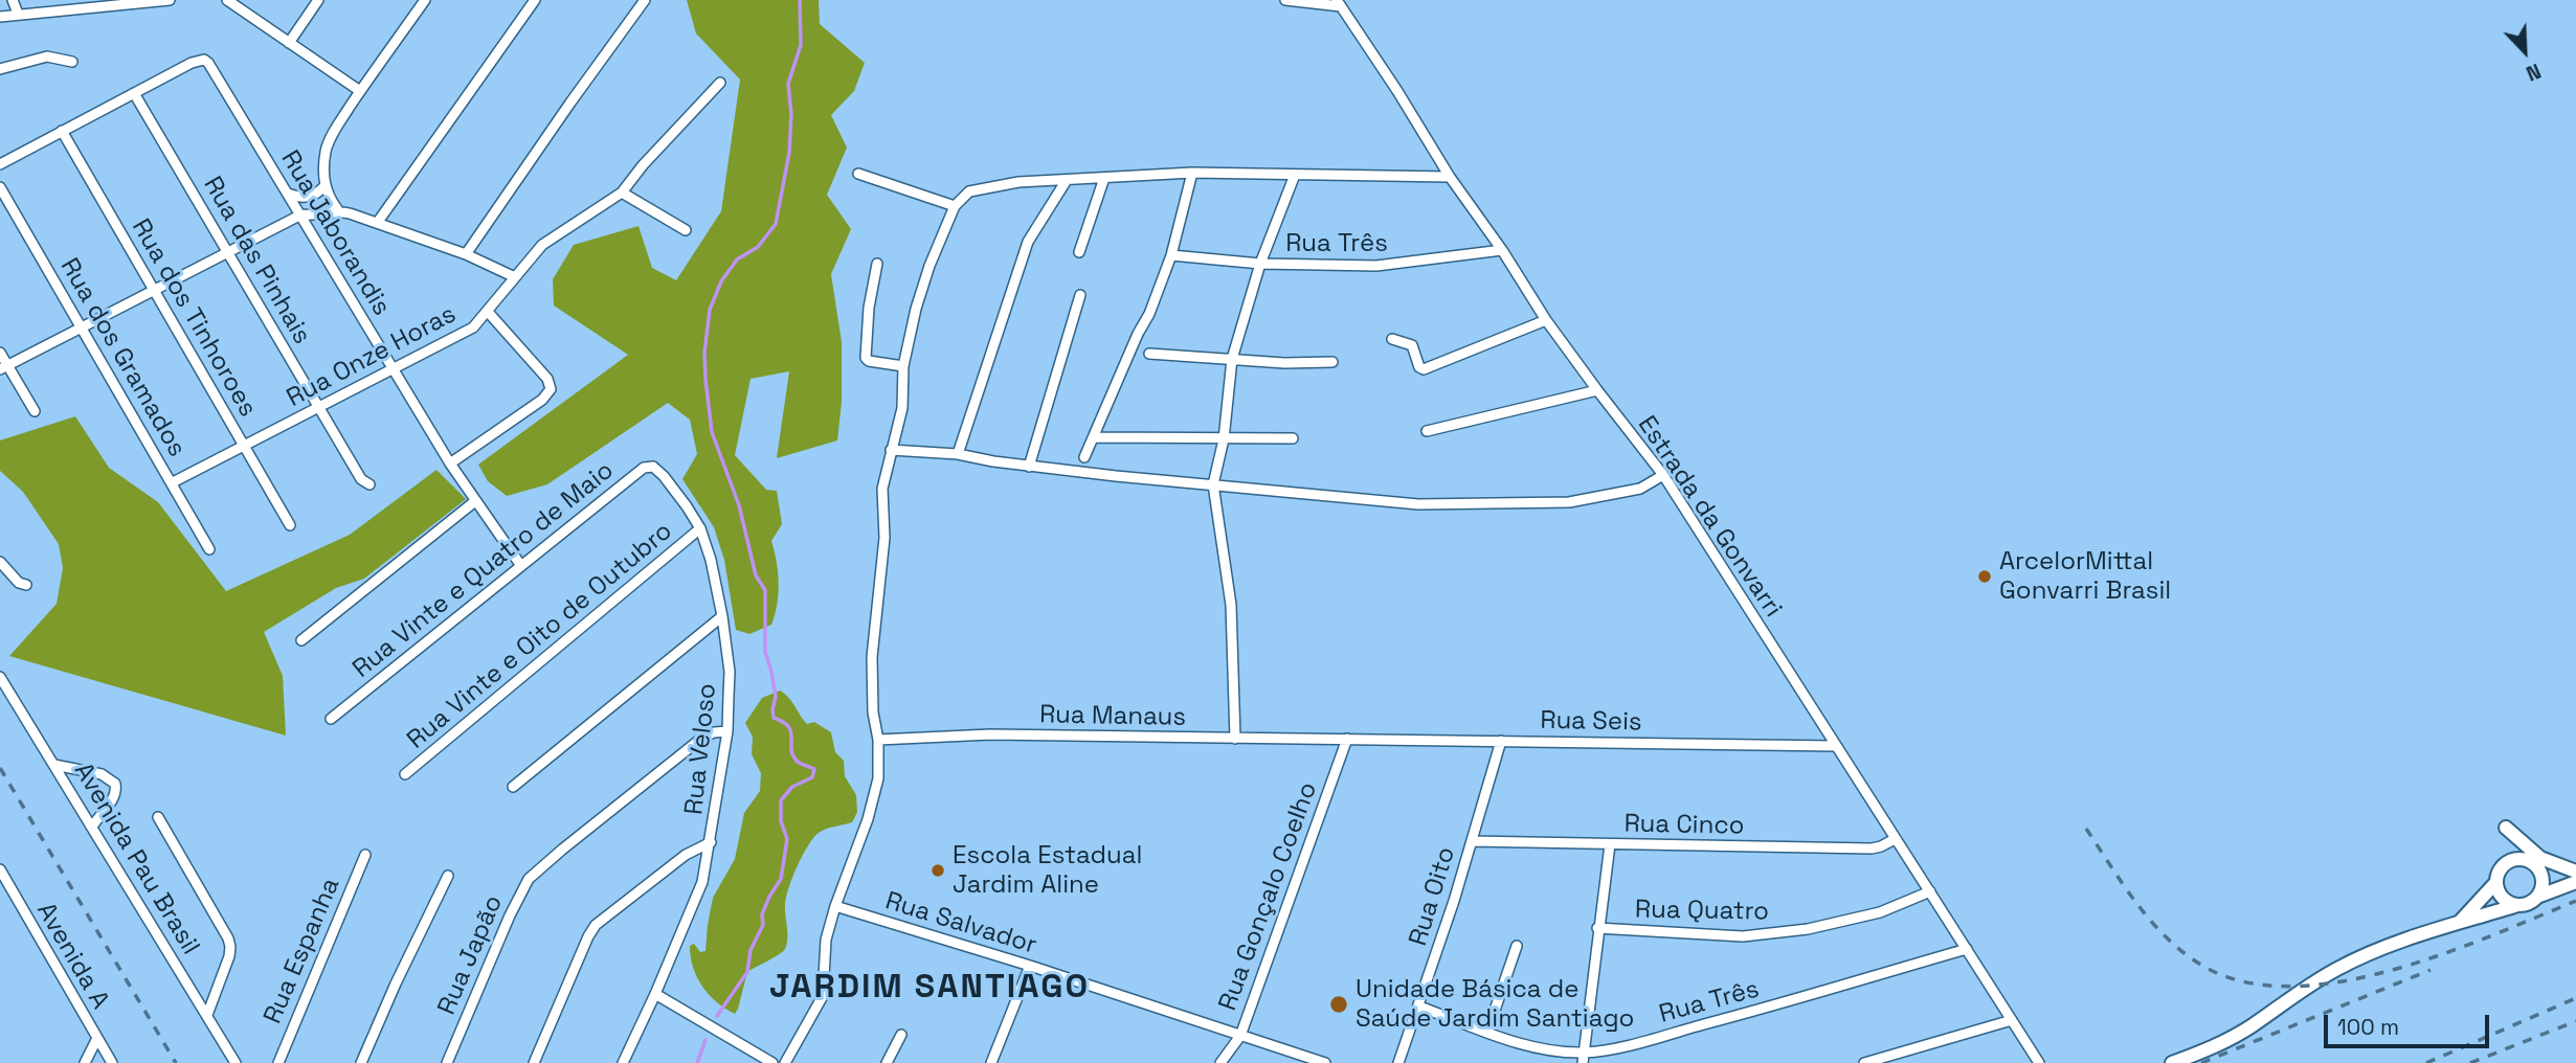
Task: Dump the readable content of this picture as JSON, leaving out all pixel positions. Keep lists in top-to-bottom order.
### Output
{
  "streets": {
    "street": [
      "Rua Jaborandis",
      "Rua Três",
      "Rua das Pinhais",
      "Rua dos Tinhoroes",
      "Rua Onze Horas",
      "Rua dos Gramados",
      "Estrada da Gonvarri",
      "Rua Vinte e Quatro de Maio",
      "Rua Vinte e Oito de Outubro",
      "Rua Manaus",
      "Rua Seis",
      "Rua Veloso",
      "Rua Cinco",
      "Avenida Pau Brasil",
      "Rua Gonçalo Coelho",
      "Rua Oito",
      "Rua Quatro",
      "Rua Salvador",
      "Rua Espanha",
      "Rua Japão",
      "Avenida A"
    ]
  },
  "crossings": [
    ["Rua Jaborandis", "Rua das Pinhais"],
    ["Rua Jaborandis", "Rua Onze Horas"],
    ["Rua Jaborandis", "Rua Vinte e Quatro de Maio"],
    ["Rua Três", "Estrada da Gonvarri"],
    ["Rua Três", "Rua Oito"],
    ["Rua das Pinhais", "Rua Onze Horas"],
    ["Rua dos Tinhoroes", "Rua Onze Horas"],
    ["Rua Onze Horas", "Rua dos Gramados"],
    ["Estrada da Gonvarri", "Rua Seis"],
    ["Estrada da Gonvarri", "Rua Cinco"],
    ["Estrada da Gonvarri", "Rua Quatro"],
    ["Rua Vinte e Quatro de Maio", "Rua Veloso"],
    ["Rua Vinte e Oito de Outubro", "Rua Veloso"],
    ["Rua Manaus", "Rua Seis"],
    ["Rua Manaus", "Rua Gonçalo Coelho"],
    ["Rua Seis", "Rua Gonçalo Coelho"],
    ["Rua Seis", "Rua Oito"],
    ["Rua Veloso", "Rua Japão"],
    ["Rua Cinco", "Rua Oito"],
    ["Rua Gonçalo Coelho", "Rua Salvador"]
  ],
  "districts": ["JARDIM SANTIAGO"],
  "places": ["ArcelorMittal Gonvarri Brasil", "Escola Estadual Jardim Aline", "Unidade Básica de Saúde Jardim Santiago"],
  "scale_bar": "100 m",
  "north": "bottom right"
}
